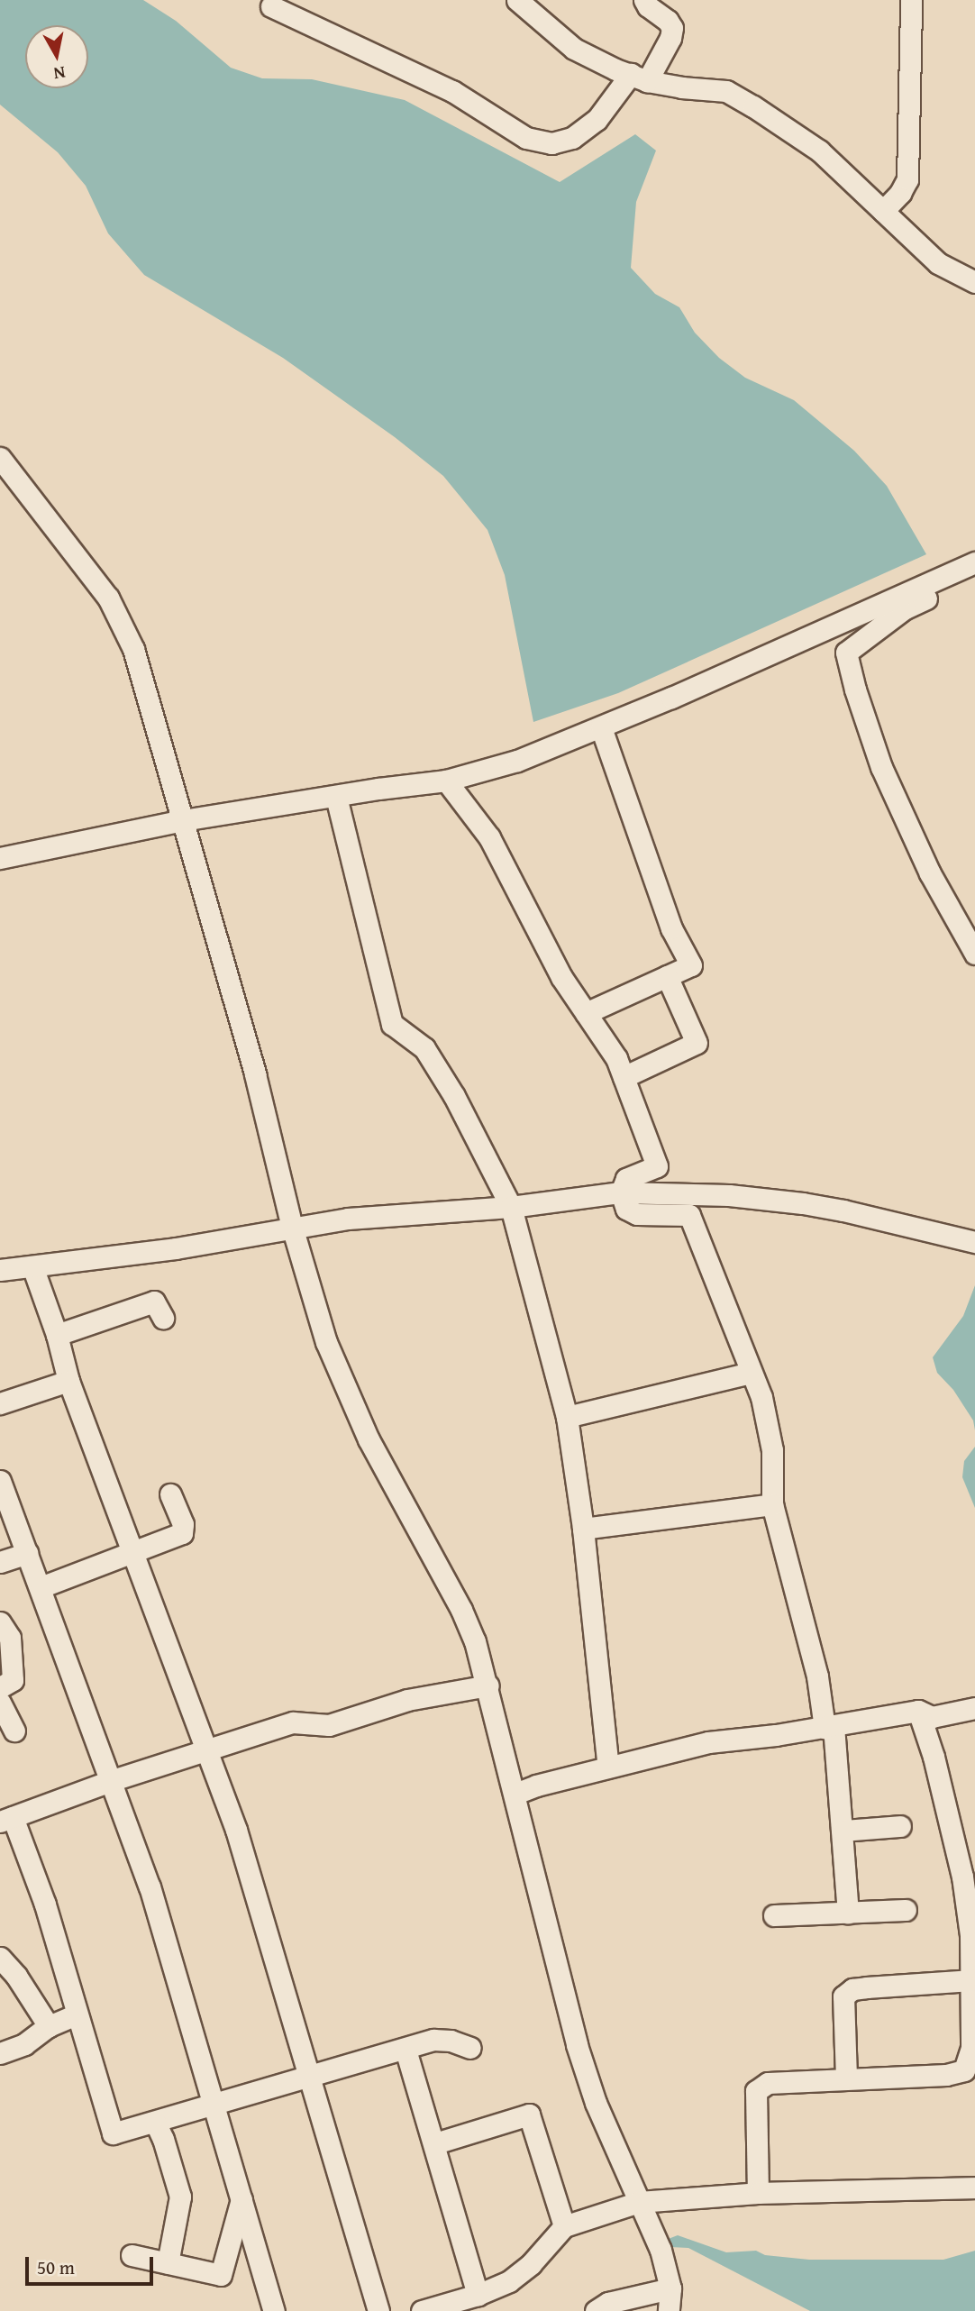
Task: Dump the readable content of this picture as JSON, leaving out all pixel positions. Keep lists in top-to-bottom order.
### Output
{
  "scale_bar": "50 m",
  "north": "bottom"
}
